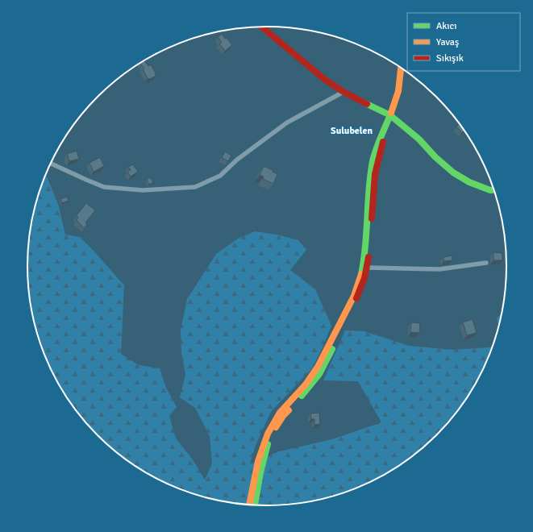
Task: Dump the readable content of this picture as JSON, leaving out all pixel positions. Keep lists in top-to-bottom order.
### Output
{
  "districts": ["Sulubelen"],
  "legend": ["Akıcı", "Yavaş", "Sıkışık"]
}
